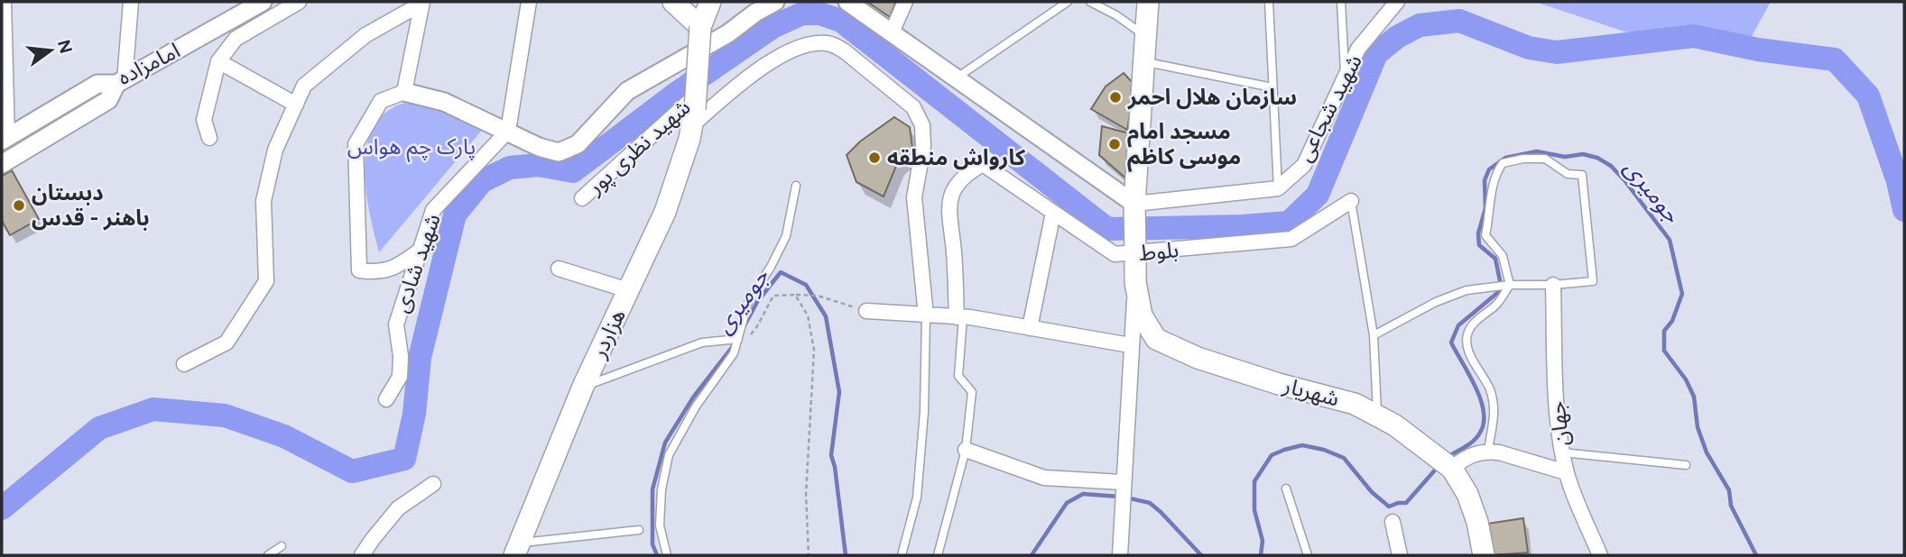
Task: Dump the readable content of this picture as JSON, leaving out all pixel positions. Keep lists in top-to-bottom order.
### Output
{
  "streets": {
    "main road": ["هزاردر", "شهریار"],
    "street": [
      "امامزاده",
      "شهید شجاعی",
      "شهید نظری پور",
      "بلوط",
      "شهید شادی",
      "جهان"
    ]
  },
  "crossings": [
    ["شهید نظری پور", "هزاردر"],
    ["بلوط", "شهریار"]
  ],
  "water": ["جومیری"],
  "parks": ["پارک چم هواس"],
  "places": [
    "سازمان هلال احمر",
    "مسجد امام موسی کاظم",
    "کارواش منطقه",
    "دبستان باهنر - قدس"
  ],
  "north": "right"
}
